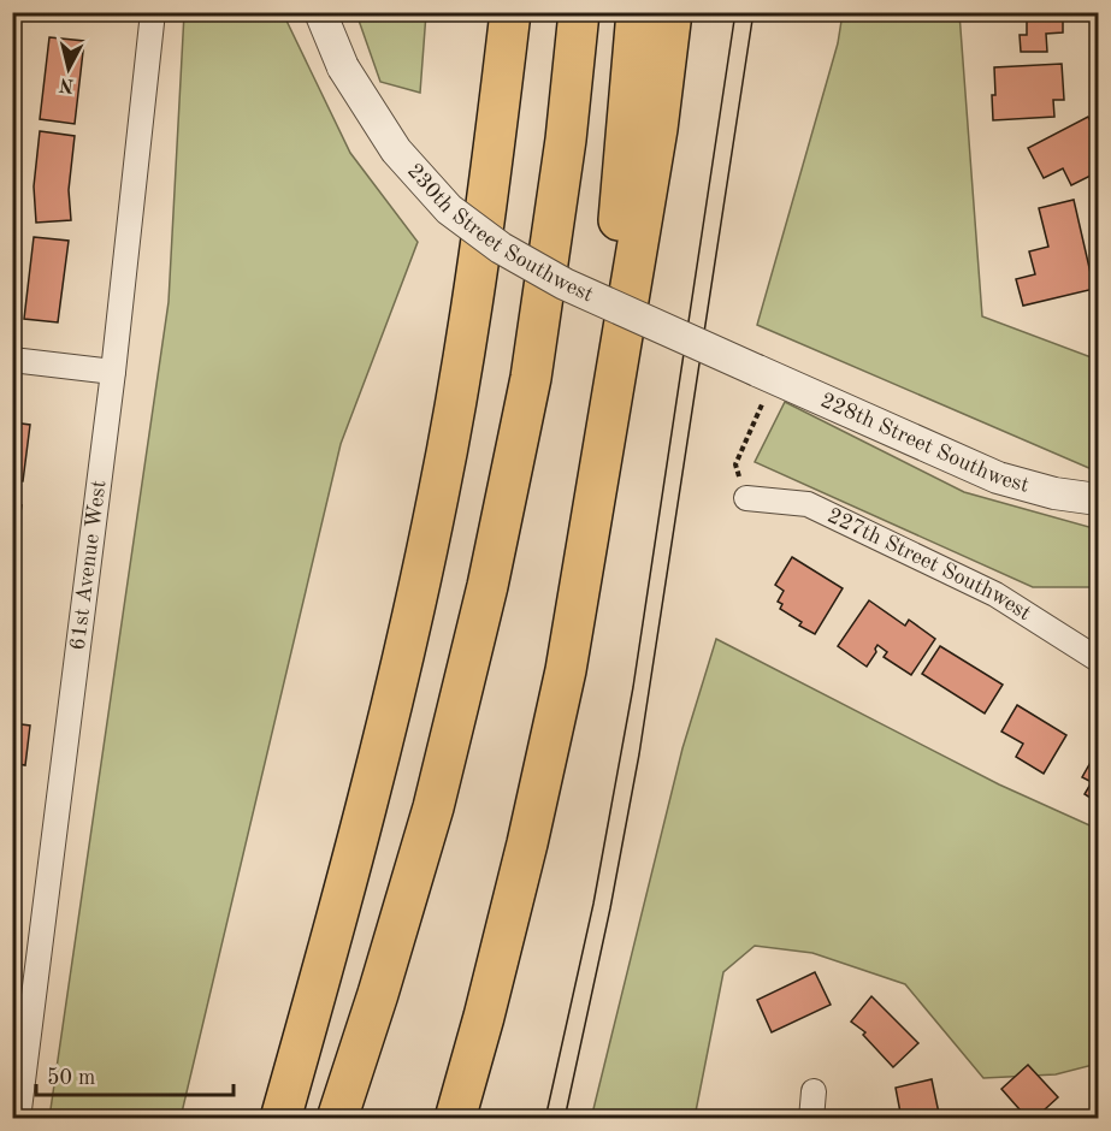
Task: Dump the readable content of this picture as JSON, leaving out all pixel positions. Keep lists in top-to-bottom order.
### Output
{
  "streets": {
    "street": [
      "230th Street Southwest",
      "228th Street Southwest",
      "61st Avenue West",
      "227th Street Southwest"
    ]
  },
  "crossings": [
    ["230th Street Southwest", "228th Street Southwest"]
  ],
  "scale_bar": "50 m",
  "north": "bottom"
}
